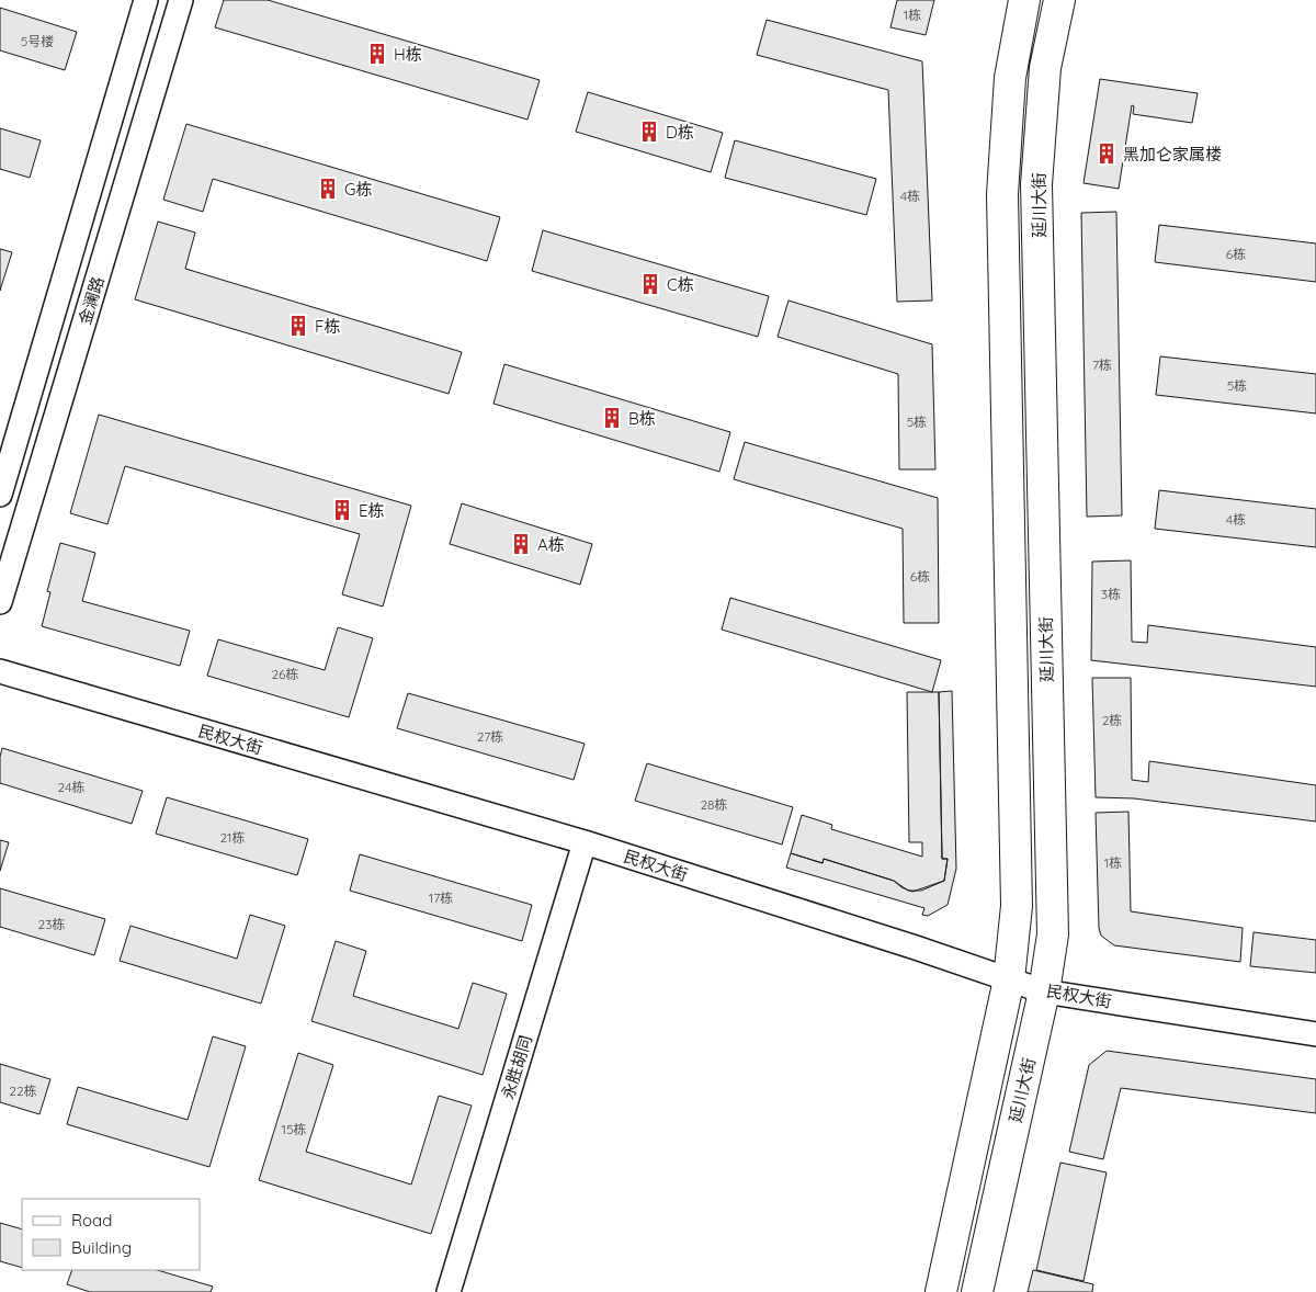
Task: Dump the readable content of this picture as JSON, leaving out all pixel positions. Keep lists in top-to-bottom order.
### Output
{
  "streets": {
    "main road": ["延川大街"],
    "street": ["金澜路", "民权大街", "永胜胡同"]
  },
  "crossings": [
    ["延川大街", "民权大街"],
    ["民权大街", "永胜胡同"]
  ],
  "places": {
    "building": [
      "H栋",
      "D栋",
      "黑加仑家属楼",
      "G栋",
      "C栋",
      "F栋",
      "B栋",
      "E栋",
      "A栋"
    ]
  },
  "house_numbers": [
    "1栋",
    "5号楼",
    "4栋",
    "6栋",
    "7栋",
    "5栋",
    "5栋",
    "4栋",
    "6栋",
    "3栋",
    "26栋",
    "2栋",
    "27栋",
    "24栋",
    "28栋",
    "21栋",
    "1栋",
    "17栋",
    "23栋",
    "22栋",
    "15栋"
  ],
  "legend": ["Road", "Building"]
}
